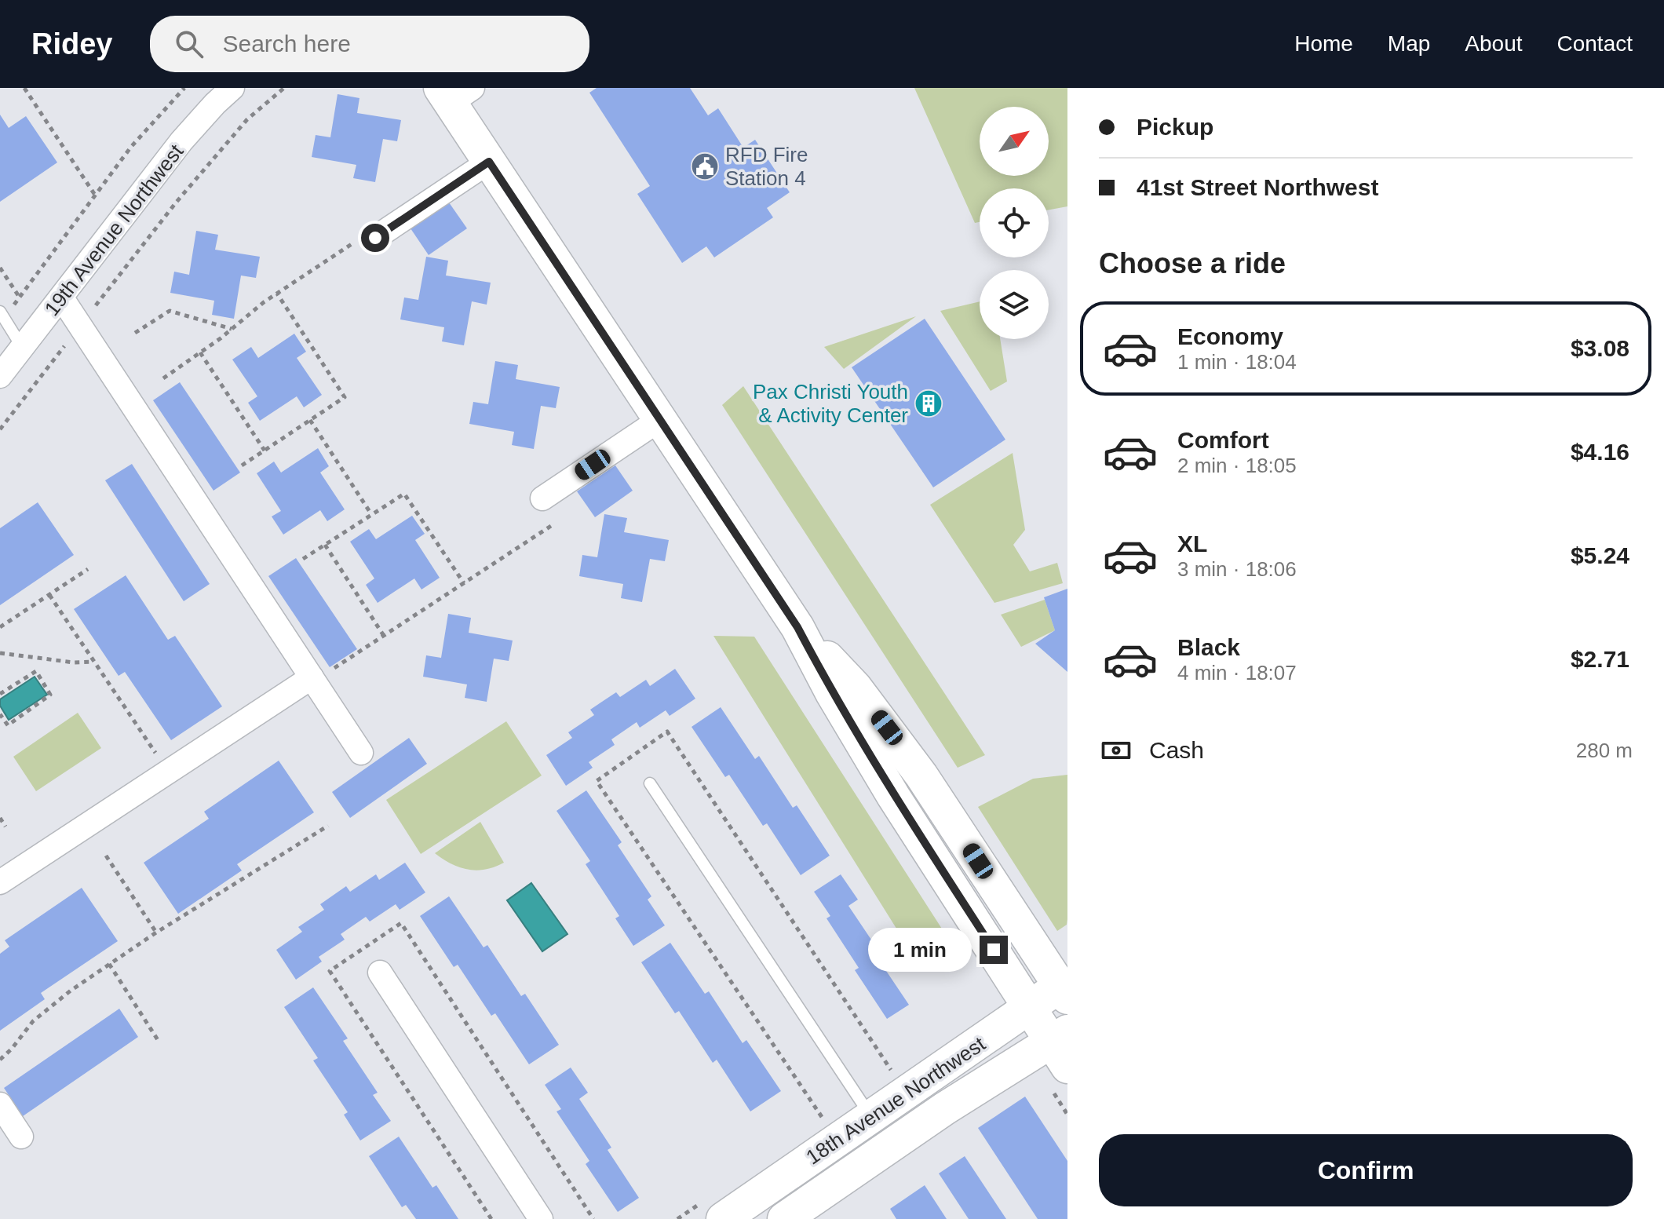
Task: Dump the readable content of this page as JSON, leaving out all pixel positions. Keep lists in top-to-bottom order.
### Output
{
  "streets": {
    "main road": ["18th Avenue Northwest"],
    "street": ["19th Avenue Northwest"]
  },
  "places": {
    "public building": ["RFD Fire Station 4"],
    "building": ["Pax Christi Youth & Activity Center"]
  },
  "north": "top right",
  "page": {
    "header": "Ridey",
    "search": "Search here",
    "nav": [
      "Home",
      "Map",
      "About",
      "Contact"
    ],
    "banner": ["Pickup", "41st Street Northwest"],
    "heading": "Choose a ride",
    "list": [
      {
        "name": "Economy",
        "note": "1 min · 18:04",
        "value": "$3.08"
      },
      {
        "name": "Comfort",
        "note": "2 min · 18:05",
        "value": "$4.16"
      },
      {
        "name": "XL",
        "note": "3 min · 18:06",
        "value": "$5.24"
      },
      {
        "name": "Black",
        "note": "4 min · 18:07",
        "value": "$2.71"
      }
    ],
    "pay": ["Cash", "280 m"],
    "bubble": "1 min",
    "buttons": "Confirm"
  }
}
